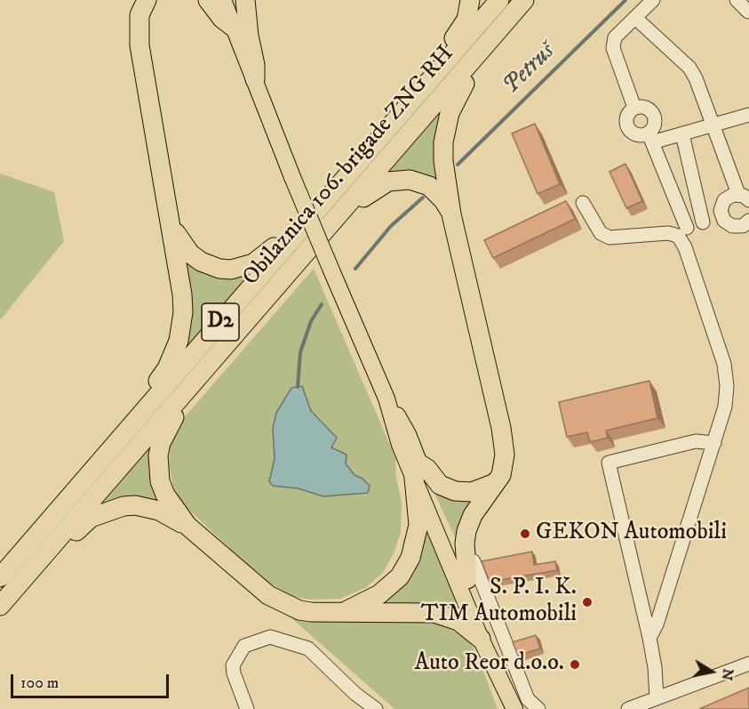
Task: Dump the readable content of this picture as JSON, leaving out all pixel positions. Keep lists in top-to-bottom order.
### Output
{
  "streets": {
    "highway": ["Obilaznica 106. brigade ZNG RH", "D2"]
  },
  "water": ["Petruš"],
  "places": ["GEKON Automobili", "S. P. I. K. TIM Automobili", "Auto Reor d.o.o."],
  "scale_bar": "100 m",
  "north": "right"
}
